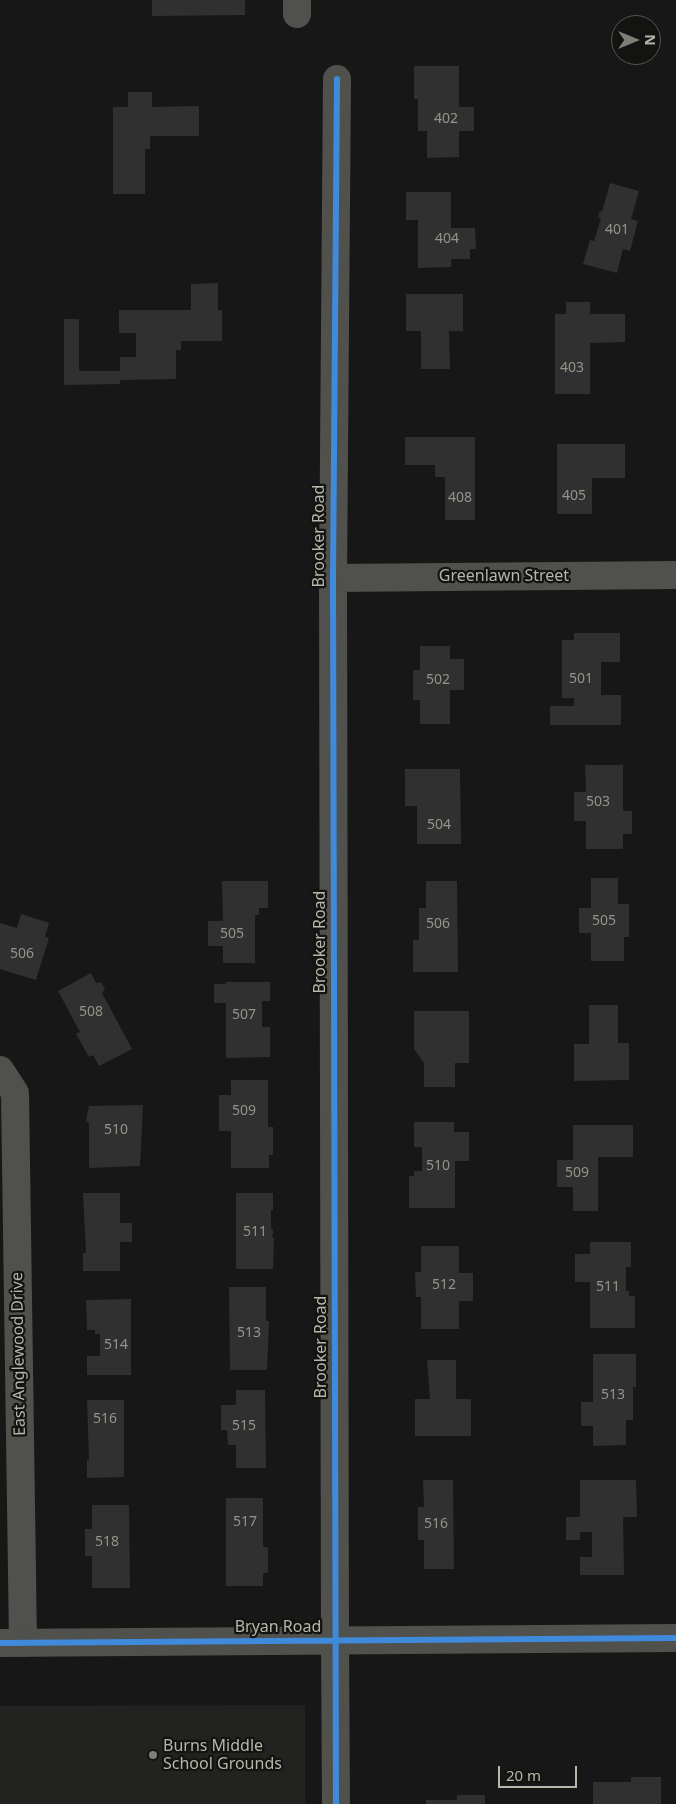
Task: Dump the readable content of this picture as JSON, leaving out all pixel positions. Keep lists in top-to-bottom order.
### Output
{
  "streets": {
    "street": [
      "Brooker Road",
      "Greenlawn Street",
      "East Anglewood Drive",
      "Bryan Road"
    ]
  },
  "crossings": [
    ["Brooker Road", "Greenlawn Street"],
    ["Brooker Road", "Bryan Road"],
    ["East Anglewood Drive", "Bryan Road"]
  ],
  "places": ["Burns Middle School Grounds"],
  "house_numbers": [
    "402",
    "401",
    "404",
    "403",
    "405",
    "408",
    "501",
    "502",
    "503",
    "504",
    "505",
    "506",
    "505",
    "506",
    "508",
    "507",
    "509",
    "510",
    "510",
    "509",
    "511",
    "512",
    "511",
    "513",
    "514",
    "513",
    "516",
    "515",
    "517",
    "516",
    "518"
  ],
  "scale_bar": "20 m",
  "north": "right"
}
